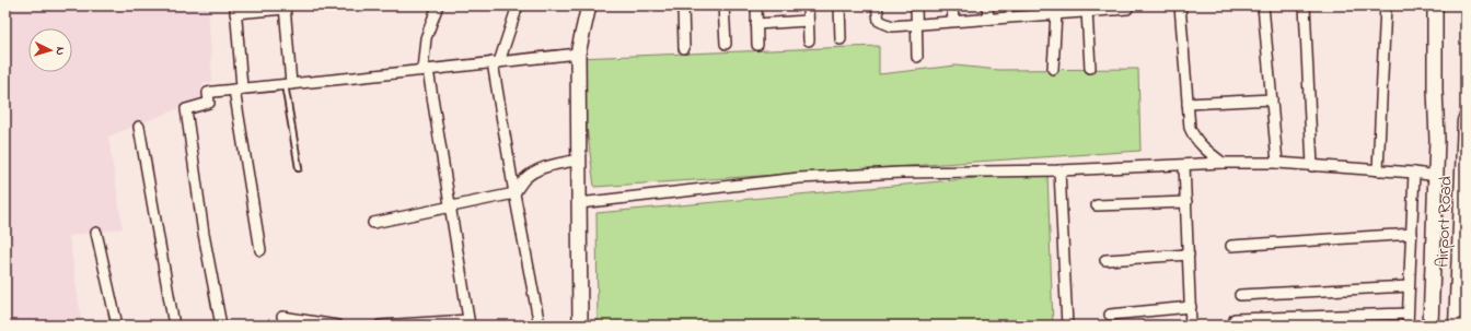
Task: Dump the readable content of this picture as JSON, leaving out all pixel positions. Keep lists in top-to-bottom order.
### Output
{
  "streets": {
    "main road": ["Airport Road"]
  },
  "north": "right"
}
